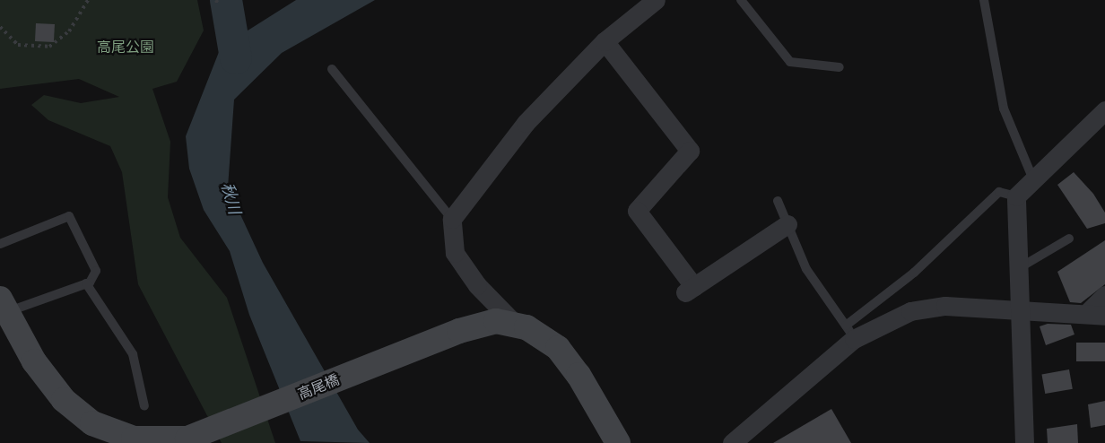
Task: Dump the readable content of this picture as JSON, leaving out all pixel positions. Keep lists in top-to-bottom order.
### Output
{
  "streets": {
    "street": ["高尾橋"]
  },
  "water": ["秋川"],
  "parks": ["高尾公園"]
}
